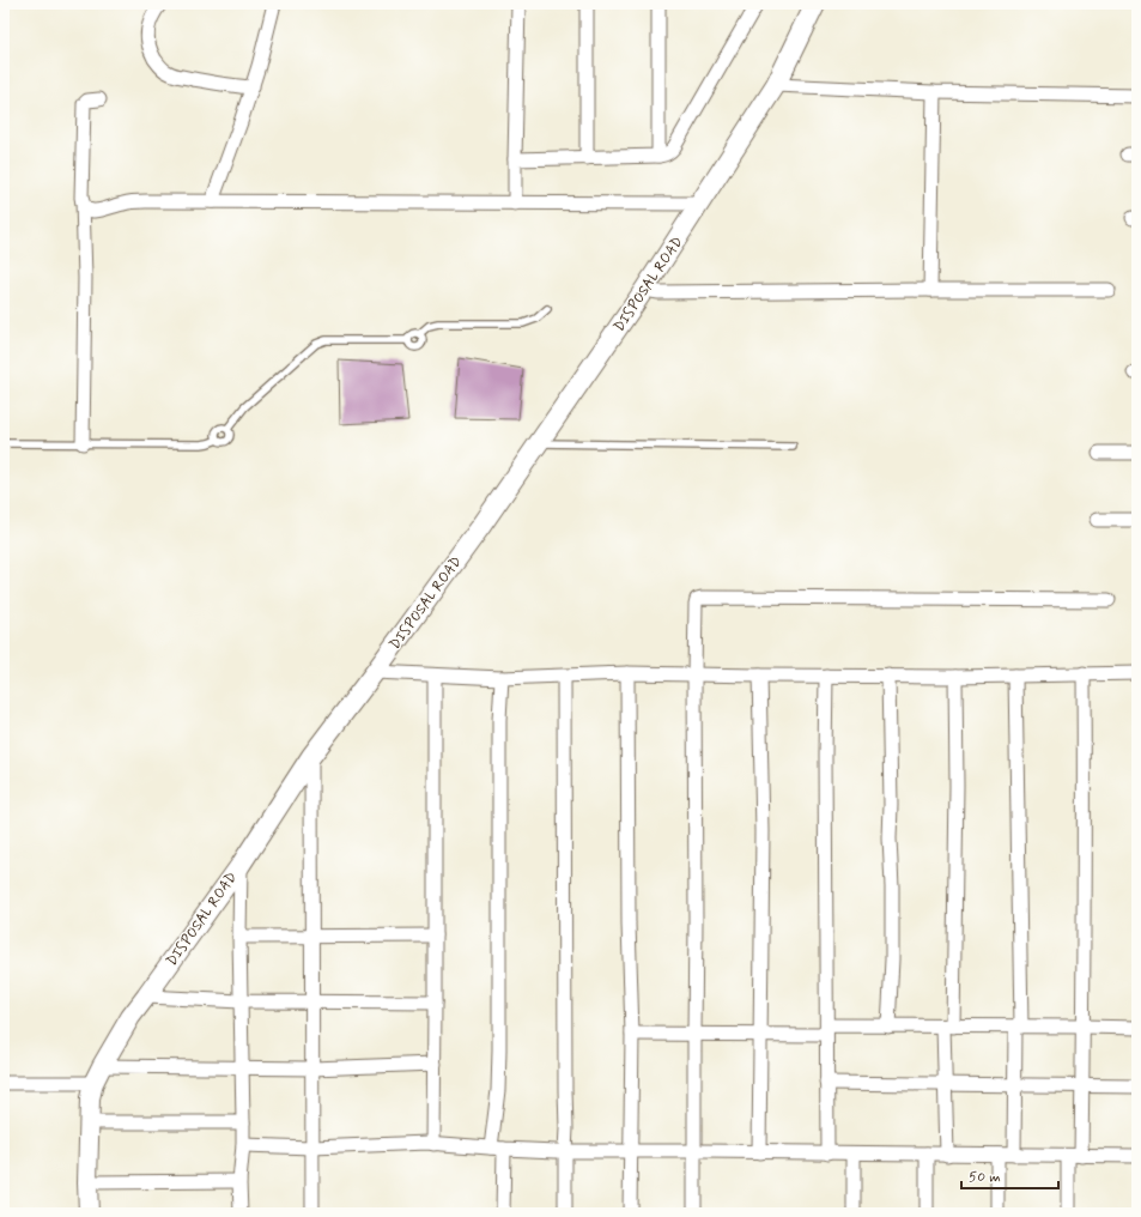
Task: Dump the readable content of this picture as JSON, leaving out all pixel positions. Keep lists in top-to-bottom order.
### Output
{
  "streets": {
    "street": ["DISPOSAL ROAD"]
  },
  "scale_bar": "50 m"
}
